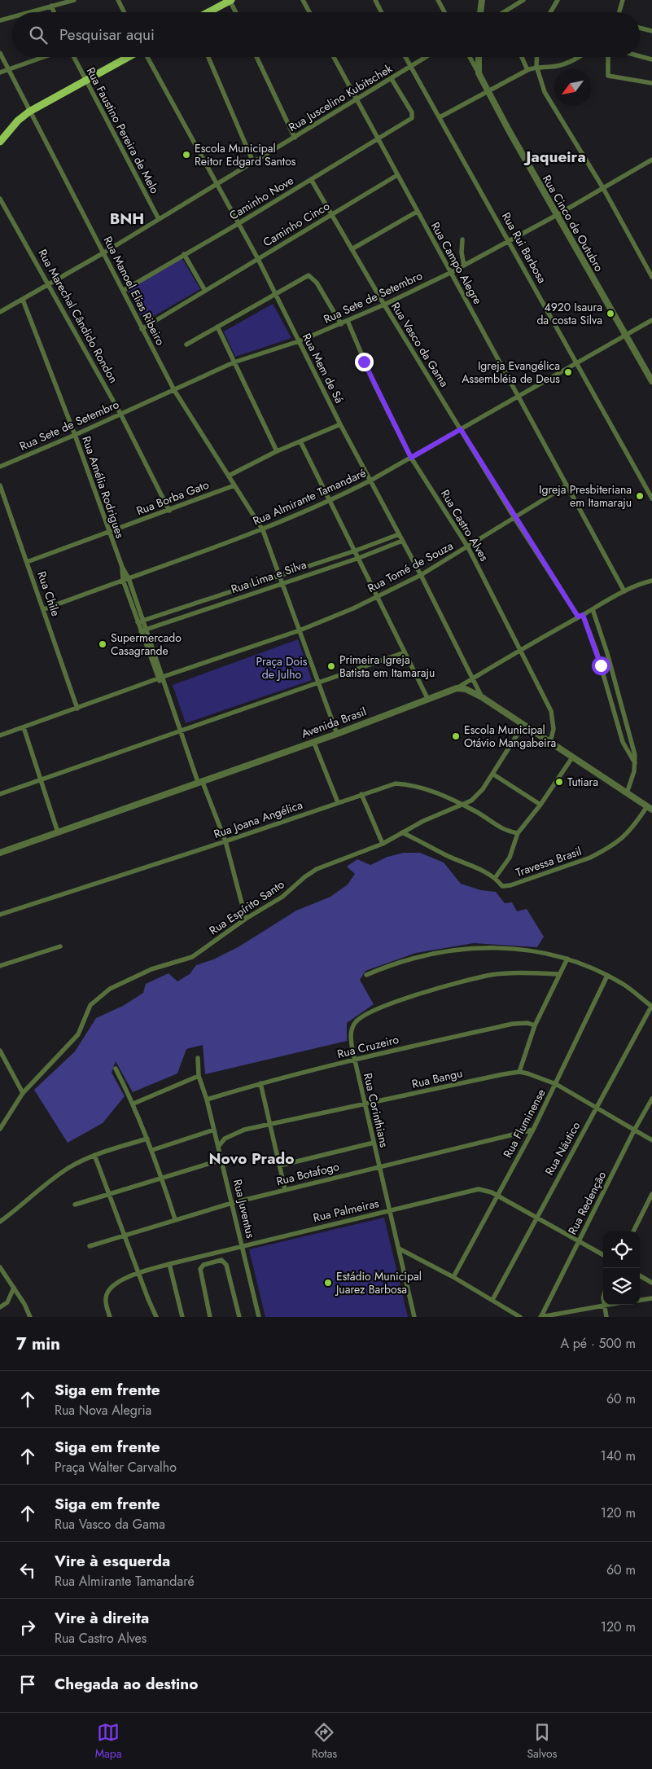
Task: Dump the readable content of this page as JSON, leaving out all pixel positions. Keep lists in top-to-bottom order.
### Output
{
  "streets": {
    "street": [
      "Rua Juscelino Kubitschek",
      "Rua Faustino Pereira de Melo",
      "Caminho Nove",
      "Rua Cinco de Outubro",
      "Caminho Cinco",
      "Rua Rui Barbosa",
      "Rua Campo Alegre",
      "Rua Manoel Elias Ribeiro",
      "Rua Sete de Setembro",
      "Rua Marechal Cândido Rondon",
      "Rua Vasco da Gama",
      "Rua Mem de Sá",
      "Rua Amélia Rodrigues",
      "Rua Almirante Tamandaré",
      "Rua Borba Gato",
      "Rua Castro Alves",
      "Rua Tomé de Souza",
      "Rua Lima e Silva",
      "Rua Chile",
      "Avenida Brasil",
      "Rua Joana Angélica",
      "Travessa Brasil",
      "Rua Espírito Santo",
      "Rua Cruzeiro",
      "Rua Bangu",
      "Rua Corinthians",
      "Rua Fluminense",
      "Rua Náutico",
      "Rua Botafogo",
      "Rua Redenção",
      "Rua Juventus",
      "Rua Palmeiras"
    ]
  },
  "crossings": [
    ["Rua Juscelino Kubitschek", "Rua Faustino Pereira de Melo"],
    ["Rua Juscelino Kubitschek", "Caminho Nove"],
    ["Rua Juscelino Kubitschek", "Rua Rui Barbosa"],
    ["Rua Juscelino Kubitschek", "Rua Campo Alegre"],
    ["Rua Juscelino Kubitschek", "Rua Manoel Elias Ribeiro"],
    ["Rua Juscelino Kubitschek", "Rua Marechal Cândido Rondon"],
    ["Rua Juscelino Kubitschek", "Rua Mem de Sá"],
    ["Rua Juscelino Kubitschek", "Rua Amélia Rodrigues"],
    ["Caminho Nove", "Rua Campo Alegre"],
    ["Caminho Nove", "Rua Manoel Elias Ribeiro"],
    ["Caminho Nove", "Rua Vasco da Gama"],
    ["Caminho Nove", "Rua Mem de Sá"],
    ["Rua Cinco de Outubro", "Rua Sete de Setembro"],
    ["Rua Cinco de Outubro", "Rua Almirante Tamandaré"],
    ["Caminho Cinco", "Rua Campo Alegre"],
    ["Caminho Cinco", "Rua Manoel Elias Ribeiro"],
    ["Caminho Cinco", "Rua Vasco da Gama"],
    ["Caminho Cinco", "Rua Mem de Sá"],
    ["Rua Rui Barbosa", "Rua Sete de Setembro"],
    ["Rua Rui Barbosa", "Rua Almirante Tamandaré"],
    ["Rua Campo Alegre", "Rua Sete de Setembro"],
    ["Rua Campo Alegre", "Rua Almirante Tamandaré"],
    ["Rua Campo Alegre", "Rua Tomé de Souza"],
    ["Rua Manoel Elias Ribeiro", "Rua Sete de Setembro"],
    ["Rua Manoel Elias Ribeiro", "Rua Almirante Tamandaré"],
    ["Rua Manoel Elias Ribeiro", "Rua Borba Gato"],
    ["Rua Manoel Elias Ribeiro", "Rua Tomé de Souza"],
    ["Rua Manoel Elias Ribeiro", "Rua Lima e Silva"],
    ["Rua Sete de Setembro", "Rua Marechal Cândido Rondon"],
    ["Rua Sete de Setembro", "Rua Vasco da Gama"],
    ["Rua Sete de Setembro", "Rua Mem de Sá"],
    ["Rua Sete de Setembro", "Rua Amélia Rodrigues"],
    ["Rua Sete de Setembro", "Rua Castro Alves"],
    ["Rua Marechal Cândido Rondon", "Rua Borba Gato"],
    ["Rua Vasco da Gama", "Rua Almirante Tamandaré"],
    ["Rua Vasco da Gama", "Rua Tomé de Souza"],
    ["Rua Mem de Sá", "Rua Almirante Tamandaré"],
    ["Rua Mem de Sá", "Rua Tomé de Souza"],
    ["Rua Mem de Sá", "Rua Lima e Silva"],
    ["Rua Amélia Rodrigues", "Rua Almirante Tamandaré"],
    ["Rua Amélia Rodrigues", "Rua Borba Gato"],
    ["Rua Amélia Rodrigues", "Rua Lima e Silva"],
    ["Rua Almirante Tamandaré", "Rua Castro Alves"],
    ["Rua Almirante Tamandaré", "Rua Chile"],
    ["Rua Borba Gato", "Rua Chile"],
    ["Rua Castro Alves", "Rua Tomé de Souza"],
    ["Rua Joana Angélica", "Rua Espírito Santo"],
    ["Travessa Brasil", "Rua Espírito Santo"],
    ["Rua Cruzeiro", "Rua Corinthians"],
    ["Rua Cruzeiro", "Rua Juventus"],
    ["Rua Bangu", "Rua Corinthians"],
    ["Rua Bangu", "Rua Fluminense"],
    ["Rua Bangu", "Rua Náutico"],
    ["Rua Bangu", "Rua Redenção"],
    ["Rua Bangu", "Rua Juventus"],
    ["Rua Corinthians", "Rua Botafogo"],
    ["Rua Corinthians", "Rua Palmeiras"],
    ["Rua Fluminense", "Rua Botafogo"],
    ["Rua Fluminense", "Rua Palmeiras"],
    ["Rua Náutico", "Rua Palmeiras"],
    ["Rua Botafogo", "Rua Juventus"],
    ["Rua Redenção", "Rua Palmeiras"],
    ["Rua Juventus", "Rua Palmeiras"]
  ],
  "districts": ["Jaqueira", "BNH", "Novo Prado"],
  "parks": ["Praça Dois de Julho"],
  "places": [
    "Escola Municipal Reitor Edgard Santos",
    "4920 Isaura da costa Silva",
    "Igreja Evangélica Assembléia de Deus",
    "Igreja Presbiteriana em Itamaraju",
    "Supermercado Casagrande",
    "Primeira Igreja Batista em Itamaraju",
    "Escola Municipal Otávio Mangabeira",
    "Tutiara",
    "Estádio Municipal Juarez Barbosa"
  ],
  "north": "bottom left",
  "page": {
    "search": "Pesquisar aqui",
    "heading": ["7 min", "A pé · 500 m"],
    "list": [
      ["Siga em frente", "Rua Nova Alegria", "60 m"],
      ["Siga em frente", "Praça Walter Carvalho", "140 m"],
      ["Siga em frente", "Rua Vasco da Gama", "120 m"],
      ["Vire à esquerda", "Rua Almirante Tamandaré", "60 m"],
      ["Vire à direita", "Rua Castro Alves", "120 m"],
      "Chegada ao destino"
    ],
    "nav": ["Mapa", "Rotas", "Salvos"]
  }
}
